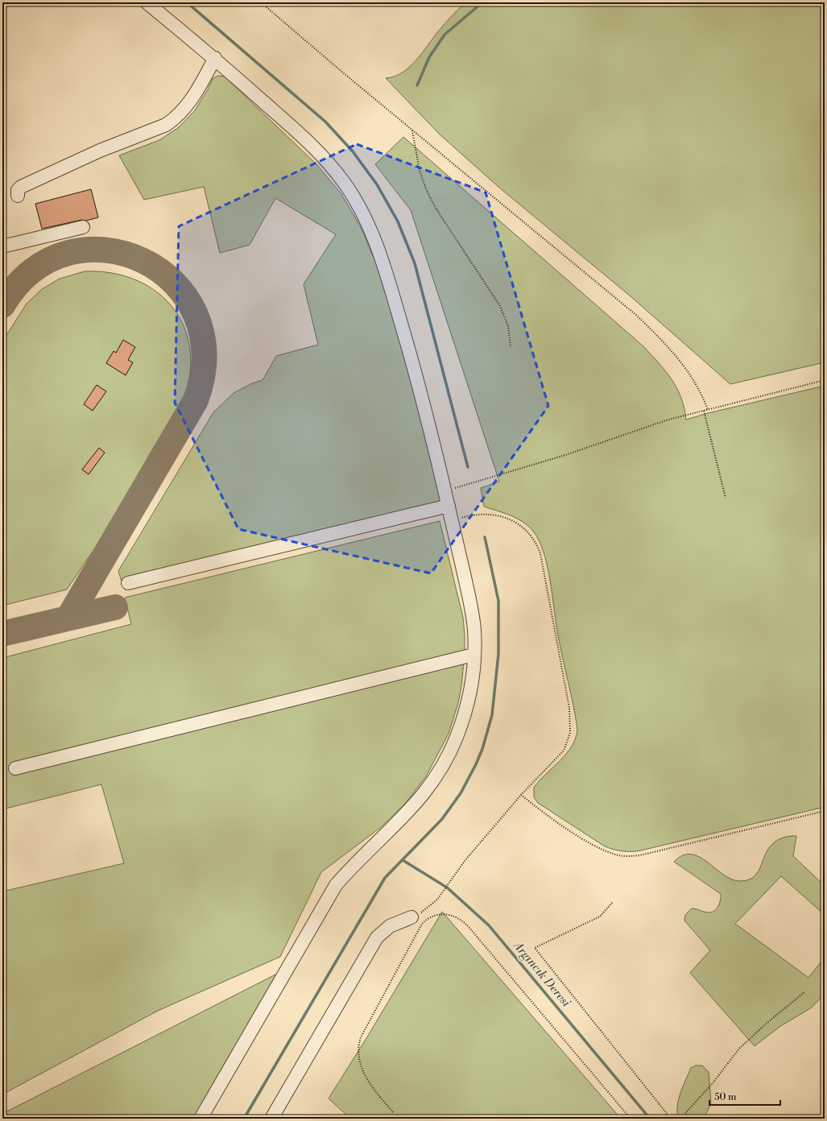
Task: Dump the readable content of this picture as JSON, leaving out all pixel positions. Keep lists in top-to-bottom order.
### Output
{
  "water": ["Argıncık Deresi"],
  "scale_bar": "50 m"
}
